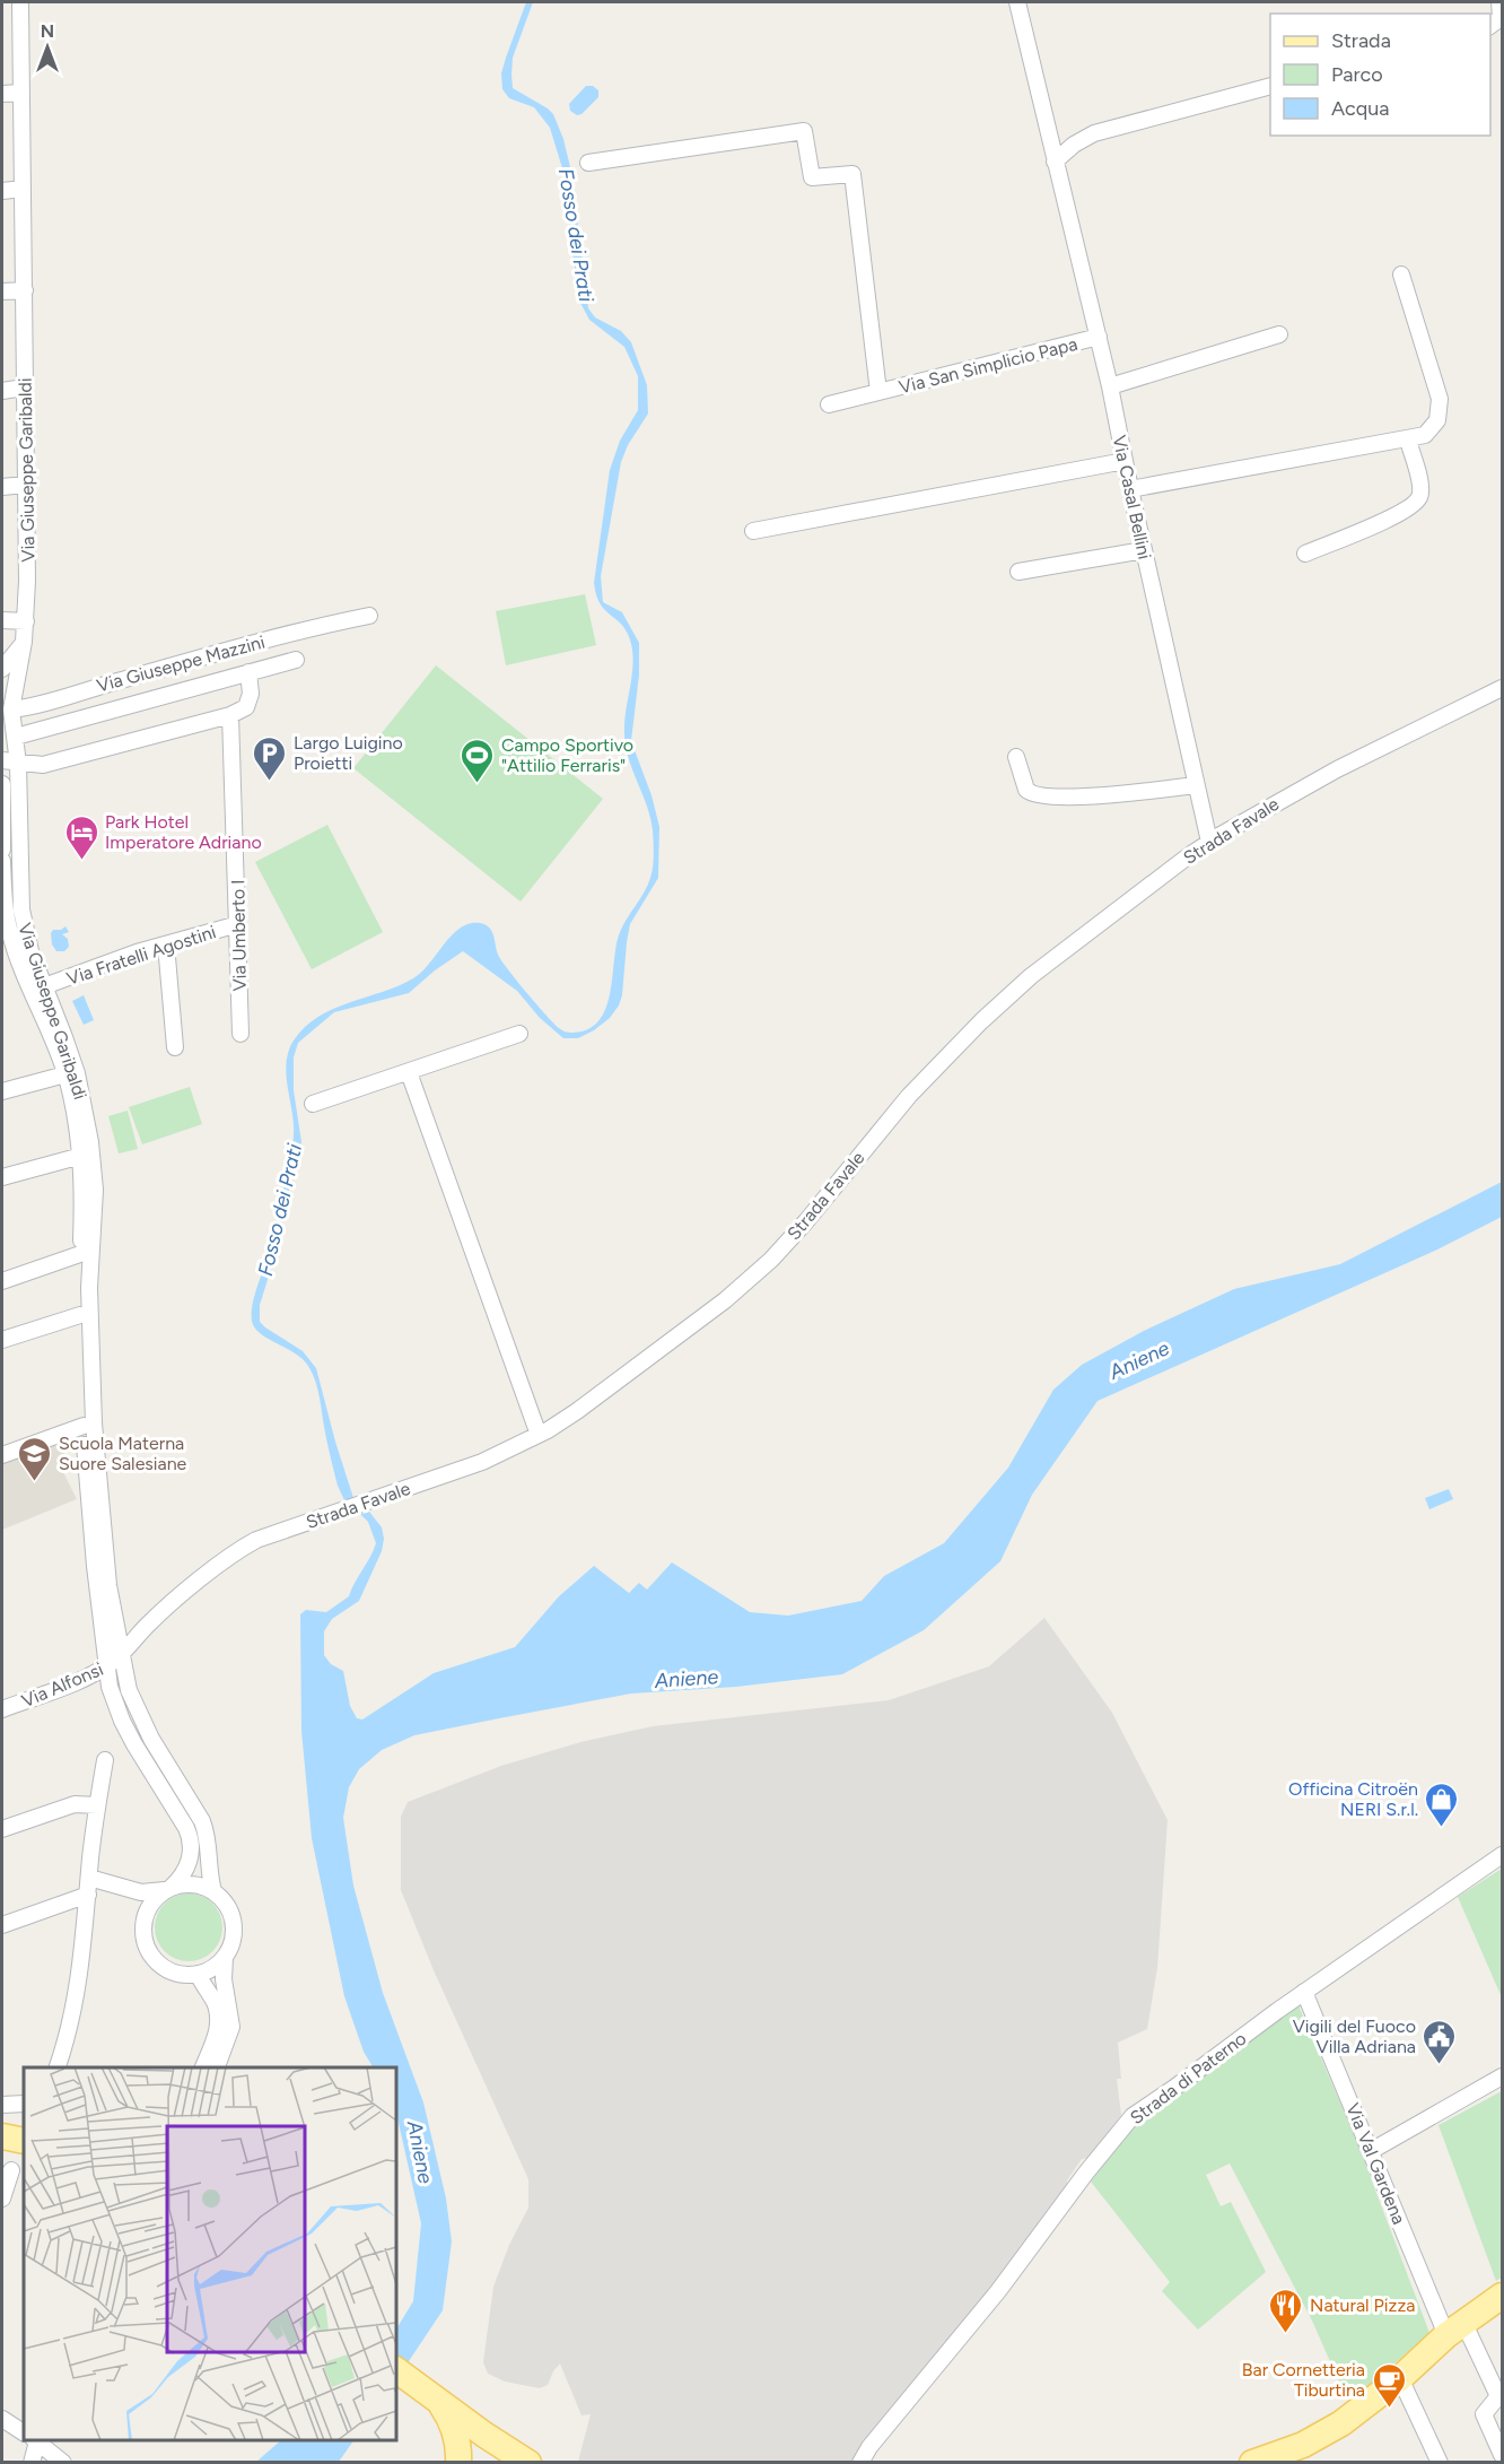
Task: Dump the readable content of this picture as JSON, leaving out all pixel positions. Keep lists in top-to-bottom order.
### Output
{
  "streets": {
    "street": [
      "Via San Simplicio Papa",
      "Via Giuseppe Garibaldi",
      "Via Casal Bellini",
      "Via Giuseppe Mazzini",
      "Strada Favale",
      "Via Umberto I",
      "Via Fratelli Agostini",
      "Via Alfonsi",
      "Strada di Paterno",
      "Via Val Gardena"
    ]
  },
  "crossings": [
    ["Via San Simplicio Papa", "Via Casal Bellini"],
    ["Via Giuseppe Garibaldi", "Via Giuseppe Mazzini"],
    ["Via Giuseppe Garibaldi", "Strada Favale"],
    ["Via Giuseppe Garibaldi", "Via Fratelli Agostini"],
    ["Via Giuseppe Garibaldi", "Via Alfonsi"],
    ["Via Casal Bellini", "Strada Favale"],
    ["Strada Favale", "Via Alfonsi"],
    ["Via Umberto I", "Via Fratelli Agostini"],
    ["Strada di Paterno", "Via Val Gardena"]
  ],
  "water": ["Fosso dei Prati", "Aniene"],
  "places": {
    "parking": ["Largo Luigino Proietti"],
    "sports": ["Campo Sportivo \"Attilio Ferraris\""],
    "hotel": ["Park Hotel Imperatore Adriano"],
    "school or university": ["Scuola Materna Suore Salesiane"],
    "shop": ["Officina Citroën NERI S.r.l."],
    "public building": ["Vigili del Fuoco Villa Adriana"],
    "restaurant": ["Natural Pizza"],
    "cafe": ["Bar Cornetteria Tiburtina"]
  },
  "legend": ["Strada", "Parco", "Acqua"],
  "north": "top"
}
